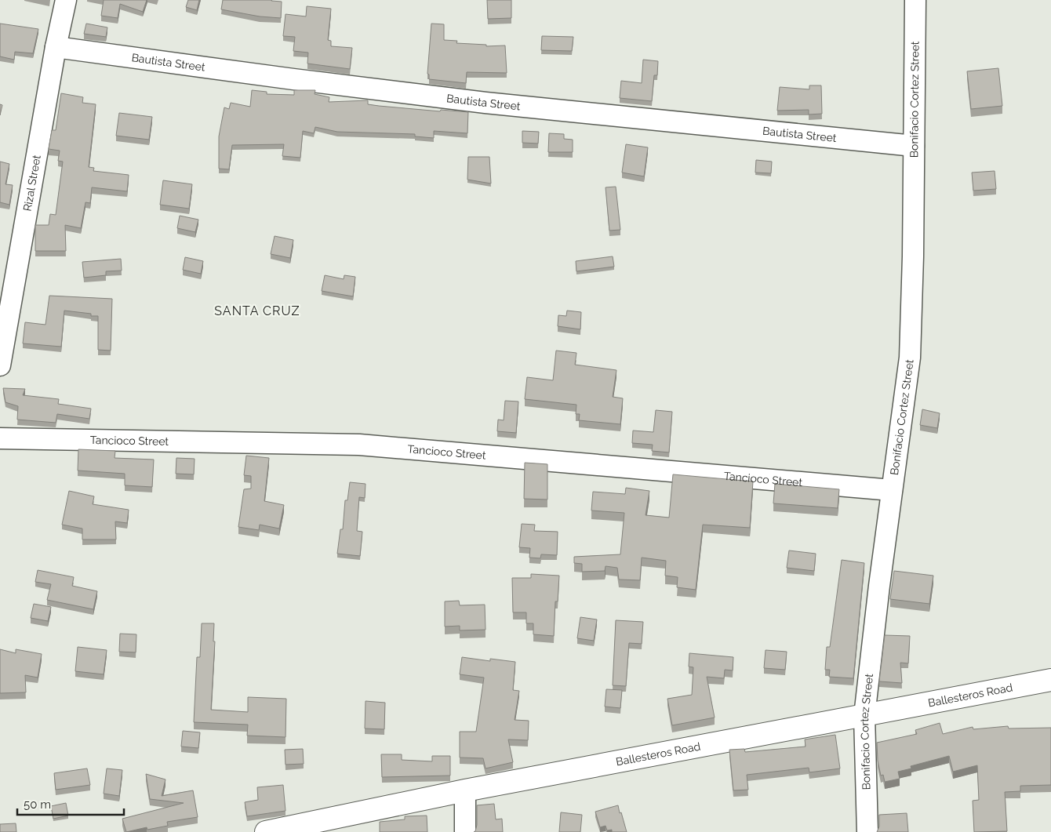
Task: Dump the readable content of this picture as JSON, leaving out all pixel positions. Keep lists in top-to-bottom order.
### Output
{
  "streets": {
    "main road": ["Ballesteros Road"],
    "street": [
      "Bautista Street",
      "Bonifacio Cortez Street",
      "Rizal Street",
      "Tancioco Street"
    ]
  },
  "crossings": [
    ["Bautista Street", "Bonifacio Cortez Street"],
    ["Bautista Street", "Rizal Street"],
    ["Bonifacio Cortez Street", "Tancioco Street"],
    ["Bonifacio Cortez Street", "Ballesteros Road"]
  ],
  "districts": ["SANTA CRUZ"],
  "scale_bar": "50 m"
}
